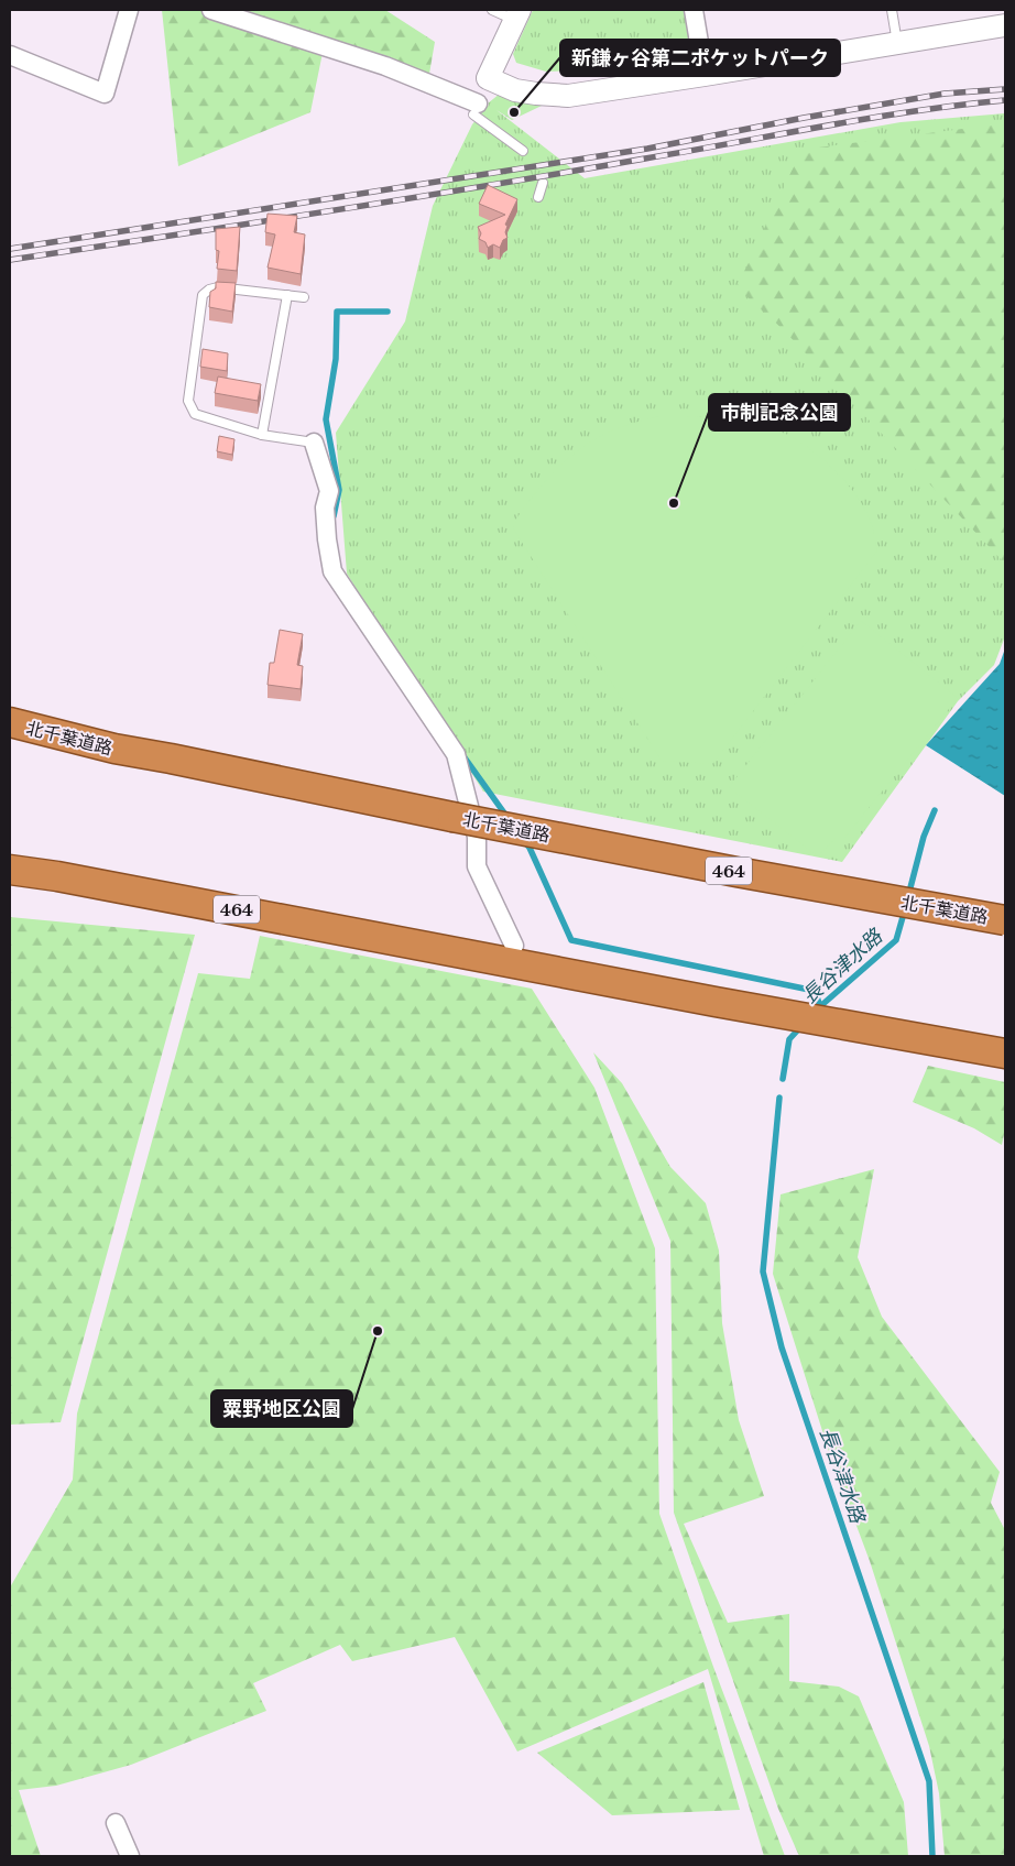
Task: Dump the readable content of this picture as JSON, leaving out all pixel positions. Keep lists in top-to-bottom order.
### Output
{
  "streets": {
    "highway": ["北千葉道路", "464"]
  },
  "water": ["長谷津水路"],
  "places": ["新鎌ヶ谷第二ポケットパーク", "市制記念公園", "粟野地区公園"]
}
